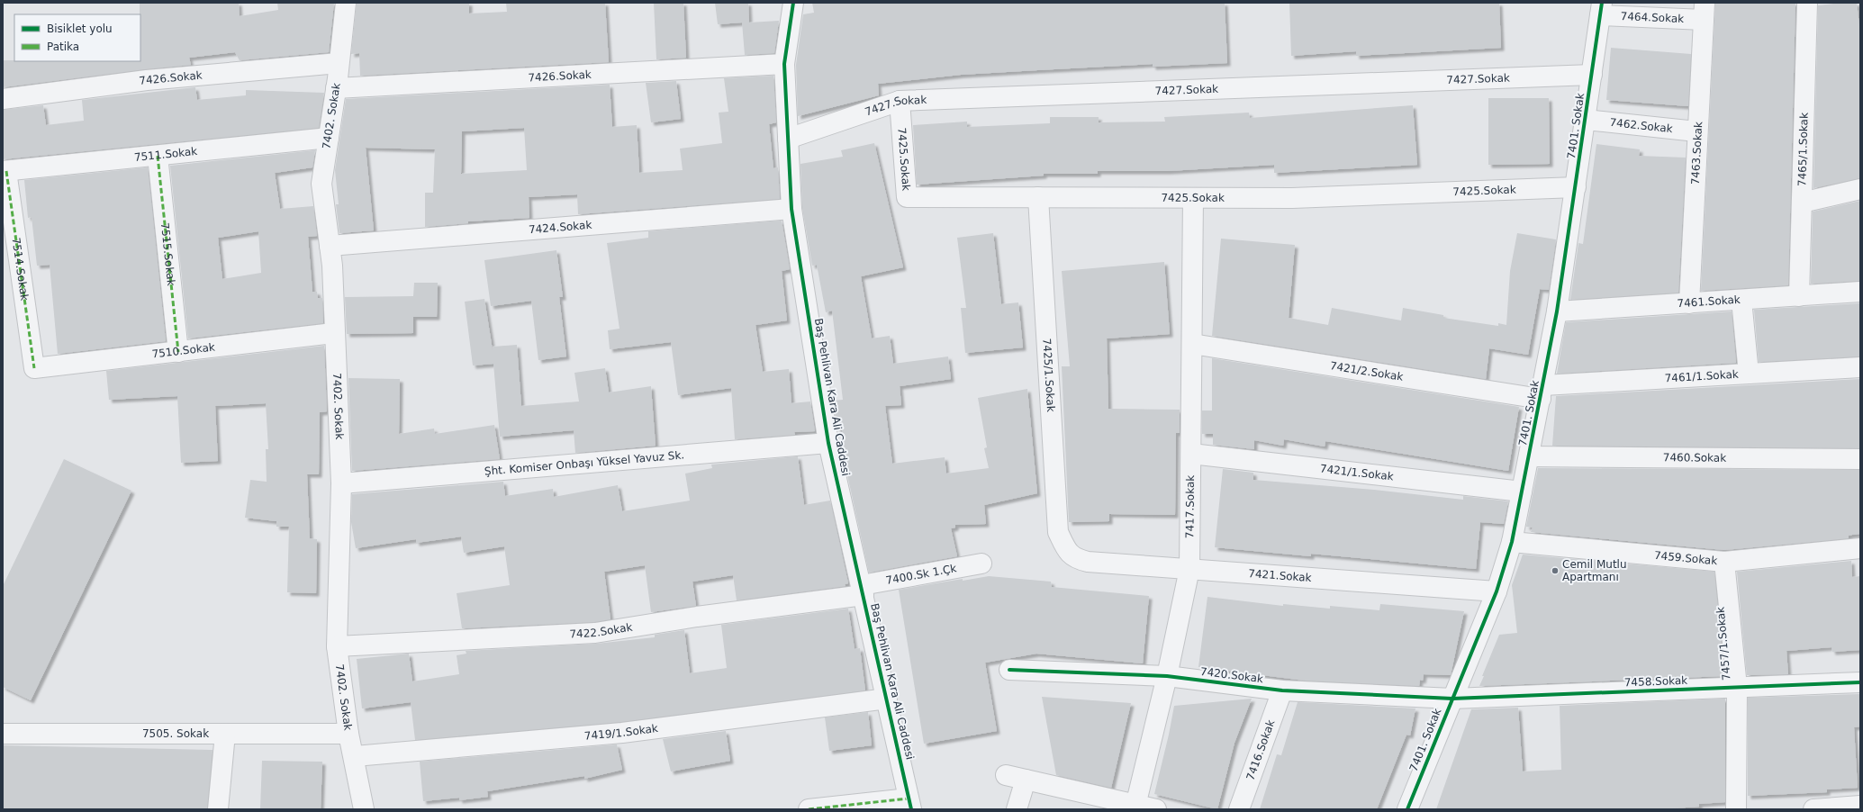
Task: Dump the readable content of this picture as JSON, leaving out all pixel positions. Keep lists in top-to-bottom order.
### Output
{
  "streets": {
    "street": [
      "7464.Sokak",
      "7426.Sokak",
      "7427.Sokak",
      "7402. Sokak",
      "7401. Sokak",
      "7462.Sokak",
      "7465/1.Sokak",
      "7463.Sokak",
      "7511.Sokak",
      "7425.Sokak",
      "7424.Sokak",
      "7515.Sokak",
      "7514.Sokak",
      "7461.Sokak",
      "7510.Sokak",
      "7421/2.Sokak",
      "7425/1.Sokak",
      "7461/1.Sokak",
      "Baş Pehlivan Kara Ali Caddesi",
      "7460.Sokak",
      "Şht. Komiser Onbaşı Yüksel Yavuz Sk.",
      "7421/1.Sokak",
      "7417.Sokak",
      "7459.Sokak",
      "7400.Sk 1.Çk",
      "7421.Sokak",
      "7422.Sokak",
      "7457/1.Sokak",
      "7420.Sokak",
      "7458.Sokak",
      "7419/1.Sokak",
      "7505. Sokak",
      "7416.Sokak"
    ]
  },
  "crossings": [
    ["7464.Sokak", "7401. Sokak"],
    ["7464.Sokak", "7463.Sokak"],
    ["7426.Sokak", "7402. Sokak"],
    ["7426.Sokak", "Baş Pehlivan Kara Ali Caddesi"],
    ["7427.Sokak", "7401. Sokak"],
    ["7427.Sokak", "7425.Sokak"],
    ["7427.Sokak", "Baş Pehlivan Kara Ali Caddesi"],
    ["7402. Sokak", "7511.Sokak"],
    ["7402. Sokak", "7424.Sokak"],
    ["7402. Sokak", "7510.Sokak"],
    ["7402. Sokak", "Şht. Komiser Onbaşı Yüksel Yavuz Sk."],
    ["7402. Sokak", "7422.Sokak"],
    ["7402. Sokak", "7419/1.Sokak"],
    ["7402. Sokak", "7505. Sokak"],
    ["7401. Sokak", "7462.Sokak"],
    ["7401. Sokak", "7425.Sokak"],
    ["7401. Sokak", "7461.Sokak"],
    ["7401. Sokak", "7421/2.Sokak"],
    ["7401. Sokak", "7461/1.Sokak"],
    ["7401. Sokak", "7460.Sokak"],
    ["7401. Sokak", "7421/1.Sokak"],
    ["7401. Sokak", "7459.Sokak"],
    ["7401. Sokak", "7421.Sokak"],
    ["7401. Sokak", "7420.Sokak"],
    ["7401. Sokak", "7458.Sokak"],
    ["7462.Sokak", "7463.Sokak"],
    ["7465/1.Sokak", "7461.Sokak"],
    ["7463.Sokak", "7461.Sokak"],
    ["7511.Sokak", "7515.Sokak"],
    ["7511.Sokak", "7514.Sokak"],
    ["7425.Sokak", "7425/1.Sokak"],
    ["7425.Sokak", "7417.Sokak"],
    ["7424.Sokak", "Baş Pehlivan Kara Ali Caddesi"],
    ["7515.Sokak", "7510.Sokak"],
    ["7514.Sokak", "7510.Sokak"],
    ["7421/2.Sokak", "7461/1.Sokak"],
    ["7421/2.Sokak", "7417.Sokak"],
    ["7425/1.Sokak", "7421.Sokak"],
    ["Baş Pehlivan Kara Ali Caddesi", "Şht. Komiser Onbaşı Yüksel Yavuz Sk."],
    ["Baş Pehlivan Kara Ali Caddesi", "7400.Sk 1.Çk"],
    ["Baş Pehlivan Kara Ali Caddesi", "7422.Sokak"],
    ["Baş Pehlivan Kara Ali Caddesi", "7419/1.Sokak"],
    ["7421/1.Sokak", "7417.Sokak"],
    ["7417.Sokak", "7421.Sokak"],
    ["7417.Sokak", "7420.Sokak"],
    ["7459.Sokak", "7457/1.Sokak"],
    ["7400.Sk 1.Çk", "7422.Sokak"],
    ["7457/1.Sokak", "7458.Sokak"],
    ["7420.Sokak", "7458.Sokak"],
    ["7420.Sokak", "7416.Sokak"]
  ],
  "places": ["Cemil Mutlu Apartmanı"],
  "legend": ["Bisiklet yolu", "Patika"]
}
